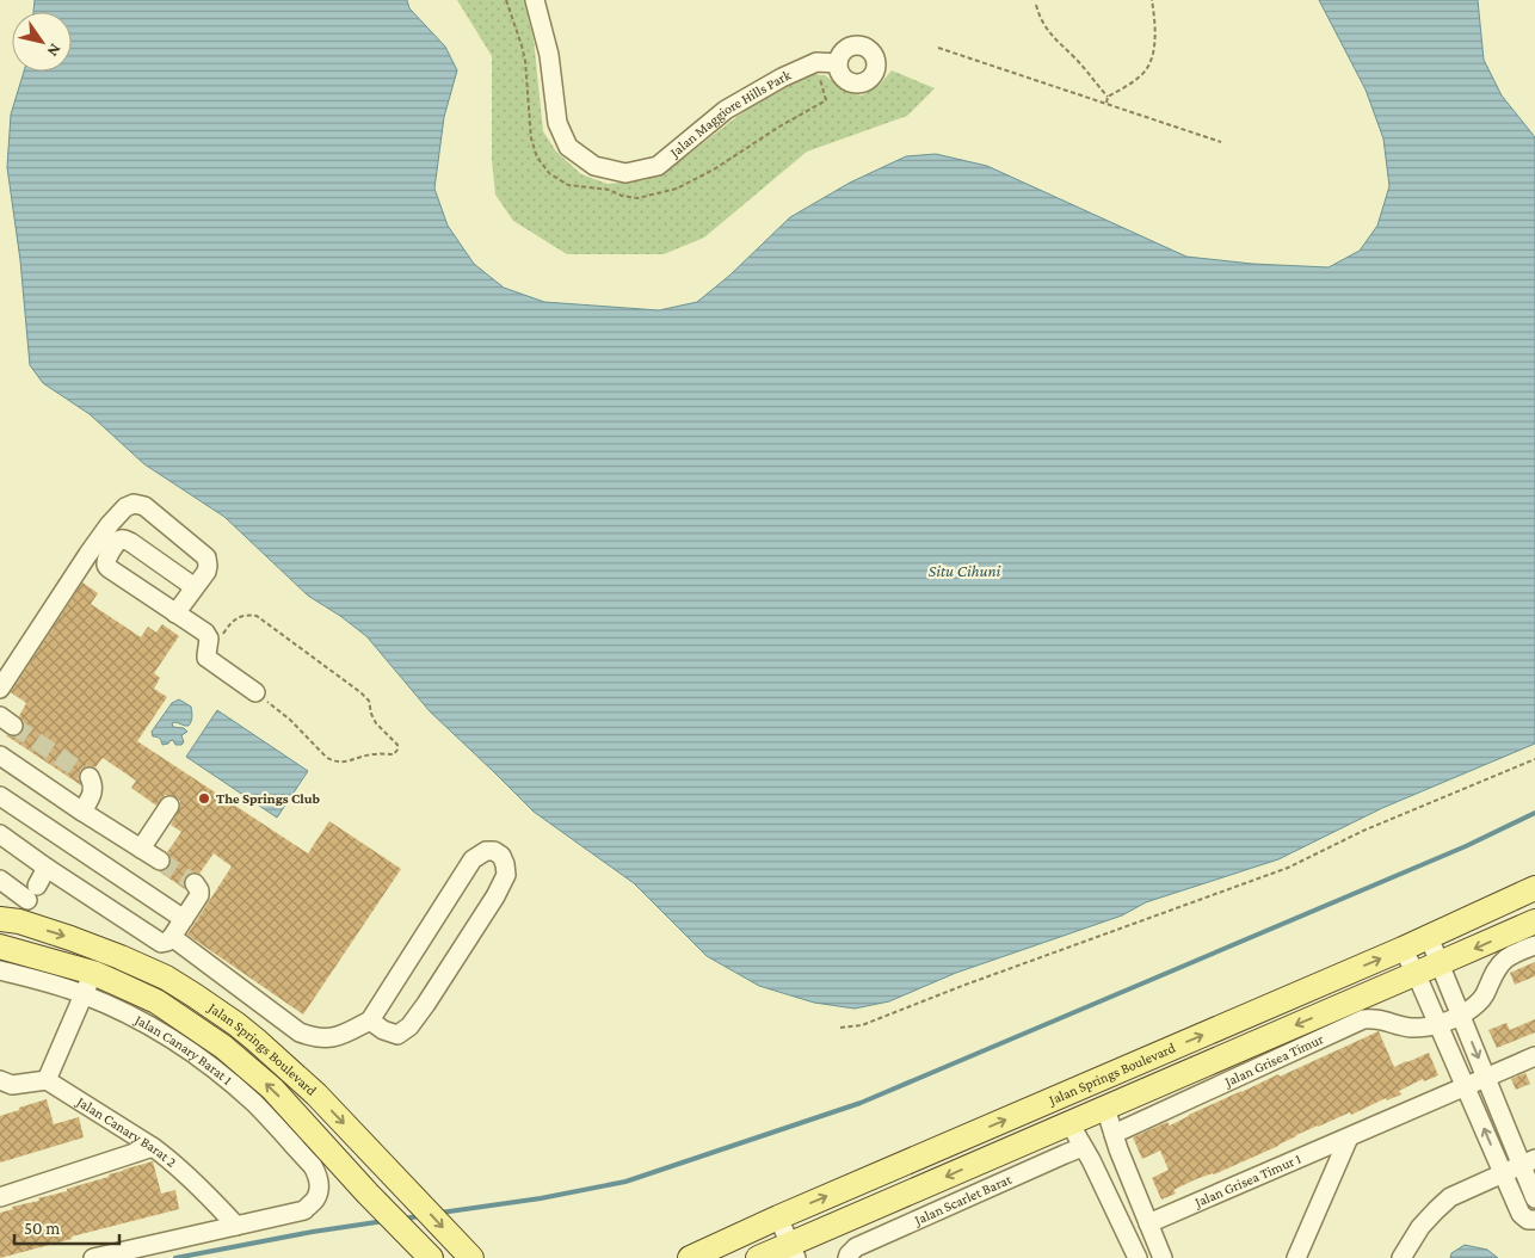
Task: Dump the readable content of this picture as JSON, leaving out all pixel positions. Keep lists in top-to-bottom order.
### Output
{
  "streets": {
    "main road": ["Jalan Springs Boulevard"],
    "street": [
      "Jalan Maggiore Hills Park",
      "Jalan Canary Barat 1",
      "Jalan Grisea Timur",
      "Jalan Canary Barat 2",
      "Jalan Grisea Timur 1",
      "Jalan Scarlet Barat"
    ]
  },
  "crossings": [
    ["Jalan Springs Boulevard", "Jalan Canary Barat 1"],
    ["Jalan Canary Barat 1", "Jalan Canary Barat 2"]
  ],
  "water": ["Situ Cihuni"],
  "places": ["The Springs Club"],
  "scale_bar": "50 m",
  "north": "bottom right"
}
